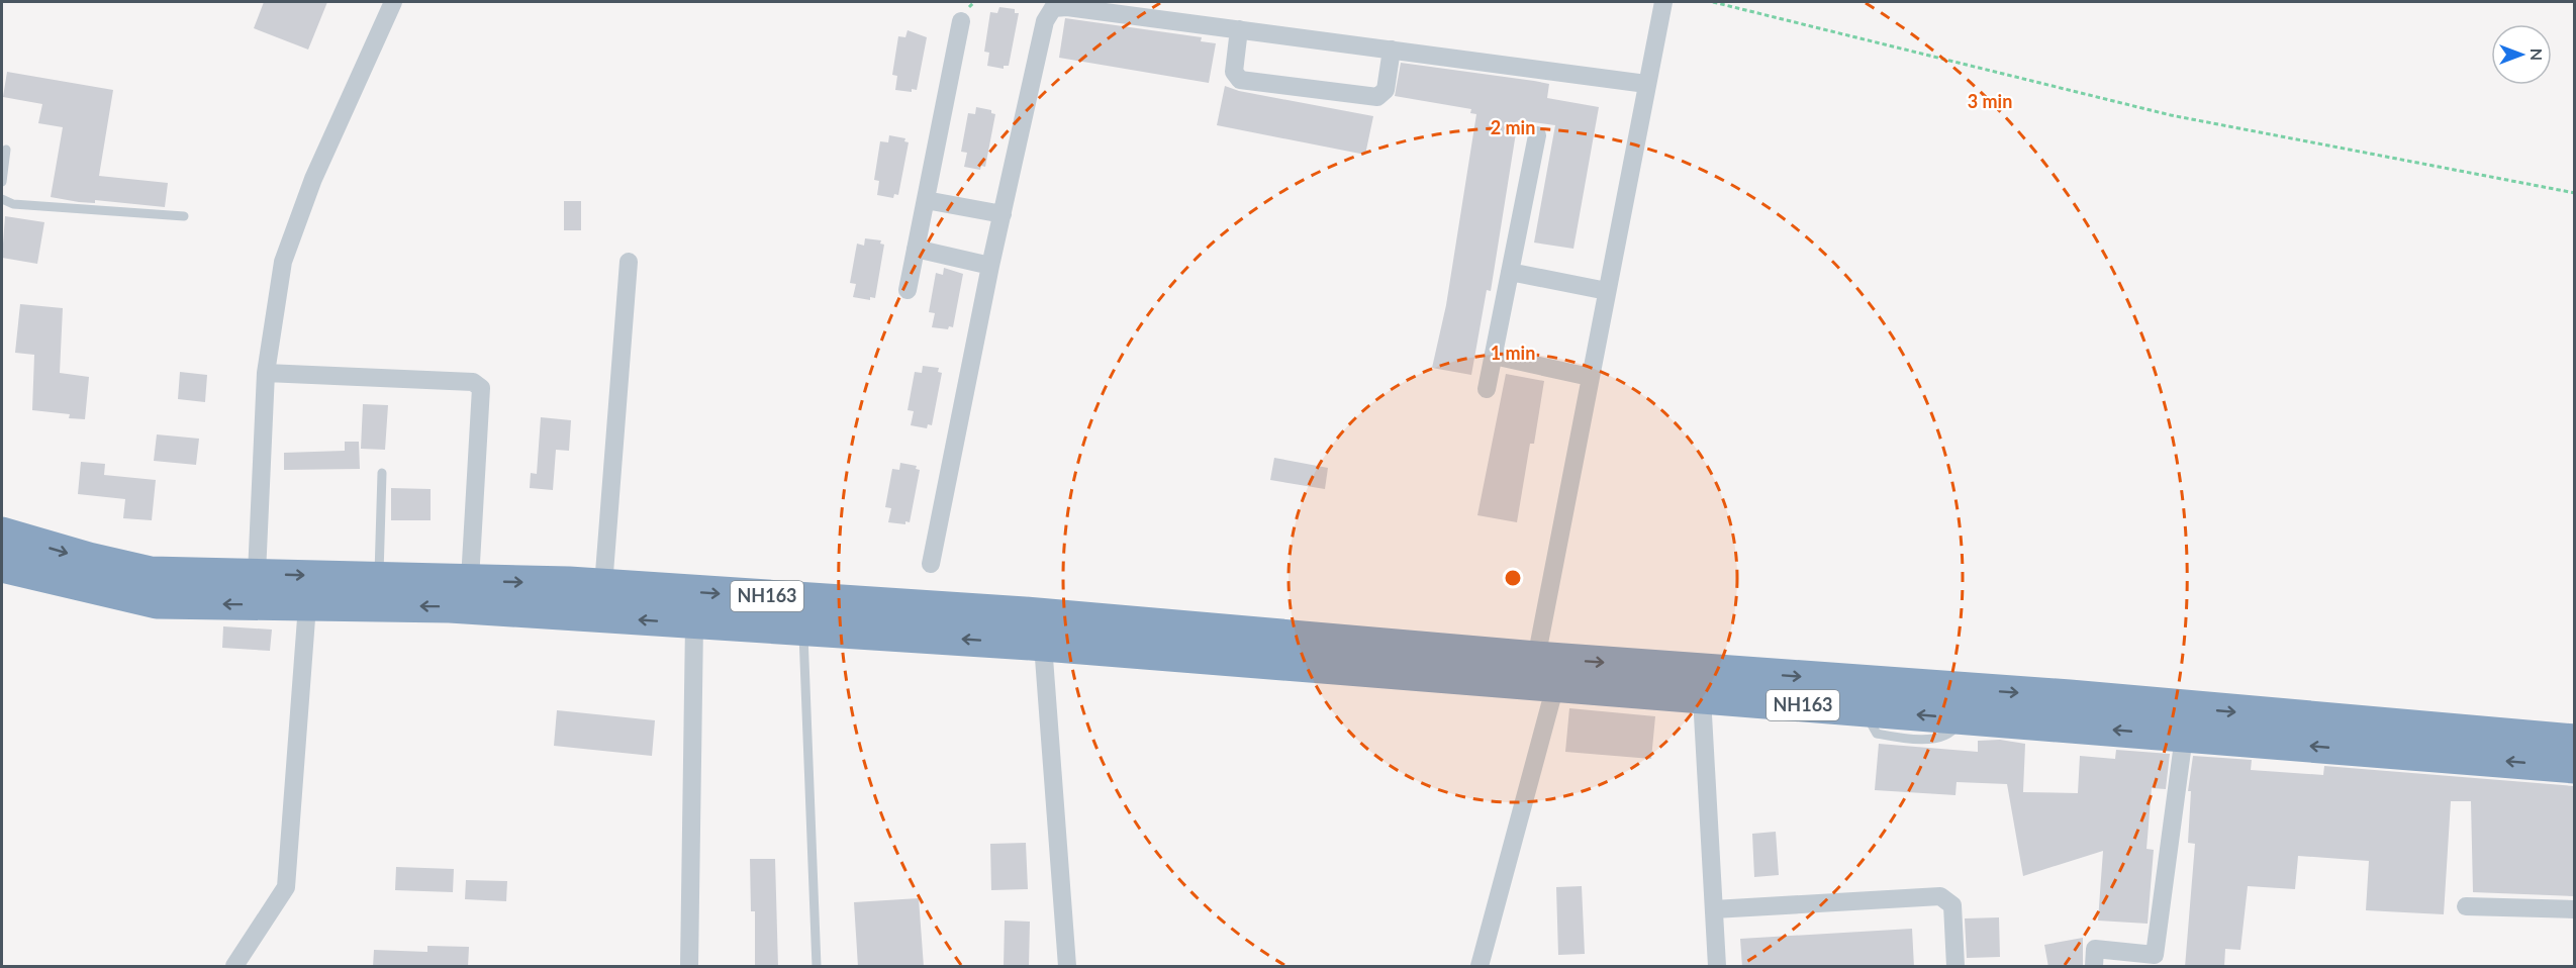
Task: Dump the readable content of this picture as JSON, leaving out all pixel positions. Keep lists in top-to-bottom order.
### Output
{
  "streets": {
    "highway": ["NH163"]
  },
  "north": "right",
  "rings": ["3 min", "2 min", "1 min"]
}
